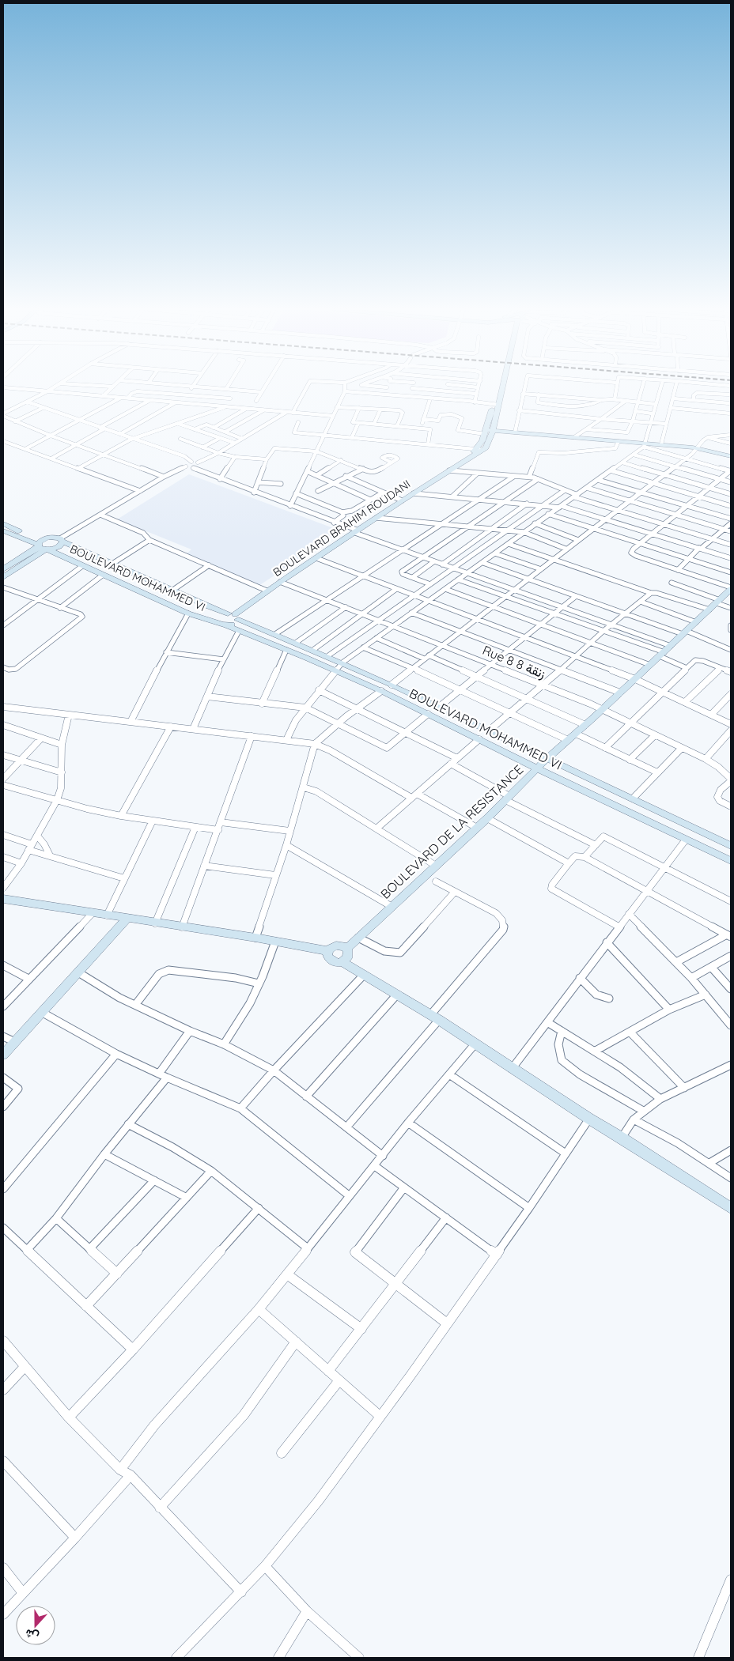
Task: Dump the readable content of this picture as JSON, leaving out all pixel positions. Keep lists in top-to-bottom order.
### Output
{
  "streets": {
    "main road": ["BOULEVARD BRAHIM ROUDANI", "BOULEVARD MOHAMMED VI", "BOULEVARD DE LA RESISTANCE"],
    "street": ["Rue 8 8 زنقة"]
  },
  "crossings": [
    ["BOULEVARD BRAHIM ROUDANI", "BOULEVARD MOHAMMED VI"],
    ["BOULEVARD BRAHIM ROUDANI", "Rue 8 8 زنقة"],
    ["BOULEVARD MOHAMMED VI", "BOULEVARD DE LA RESISTANCE"],
    ["Rue 8 8 زنقة", "BOULEVARD DE LA RESISTANCE"]
  ],
  "north": "bottom"
}
